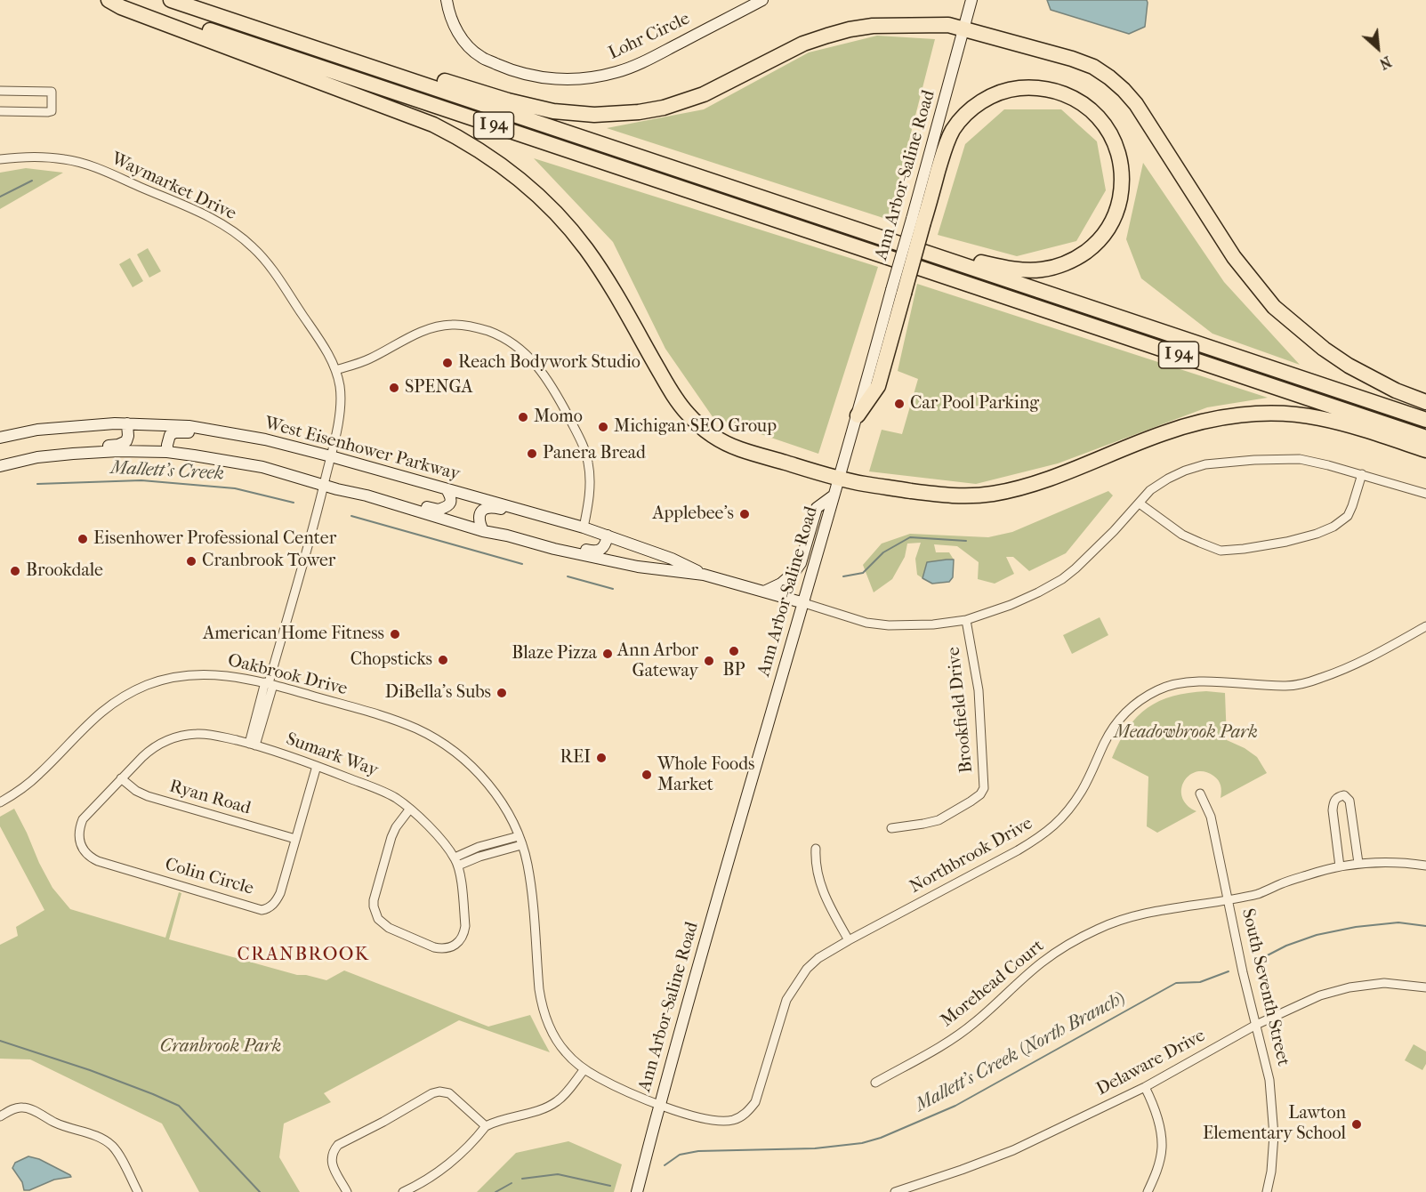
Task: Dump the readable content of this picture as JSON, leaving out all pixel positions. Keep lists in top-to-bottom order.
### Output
{
  "streets": {
    "highway": ["I 94"],
    "main road": ["Lohr Circle", "Ann Arbor-Saline Road", "West Eisenhower Parkway"],
    "street": [
      "Waymarket Drive",
      "Oakbrook Drive",
      "Brookfield Drive",
      "Sumark Way",
      "Ryan Road",
      "Northbrook Drive",
      "Colin Circle",
      "Morehead Court",
      "South Seventh Street",
      "Delaware Drive"
    ]
  },
  "crossings": [
    ["Ann Arbor-Saline Road", "West Eisenhower Parkway"],
    ["Ann Arbor-Saline Road", "Brookfield Drive"],
    ["Ann Arbor-Saline Road", "Northbrook Drive"],
    ["Waymarket Drive", "West Eisenhower Parkway"],
    ["Waymarket Drive", "Oakbrook Drive"],
    ["Waymarket Drive", "Sumark Way"],
    ["West Eisenhower Parkway", "Brookfield Drive"],
    ["Oakbrook Drive", "Northbrook Drive"],
    ["Sumark Way", "Ryan Road"],
    ["Sumark Way", "Colin Circle"],
    ["Ryan Road", "Colin Circle"],
    ["Morehead Court", "South Seventh Street"],
    ["South Seventh Street", "Delaware Drive"]
  ],
  "districts": ["CRANBROOK"],
  "water": ["Mallett's Creek", "Mallett's Creek (North Branch)"],
  "parks": ["Meadowbrook Park", "Cranbrook Park"],
  "places": [
    "Reach Bodywork Studio",
    "SPENGA",
    "Car Pool Parking",
    "Momo",
    "Michigan SEO Group",
    "Panera Bread",
    "Applebee's",
    "Eisenhower Professional Center",
    "Cranbrook Tower",
    "Brookdale",
    "American Home Fitness",
    "BP",
    "Blaze Pizza",
    "Chopsticks",
    "Ann Arbor Gateway",
    "DiBella's Subs",
    "REI",
    "Whole Foods Market",
    "Lawton Elementary School"
  ],
  "north": "bottom right"
}
